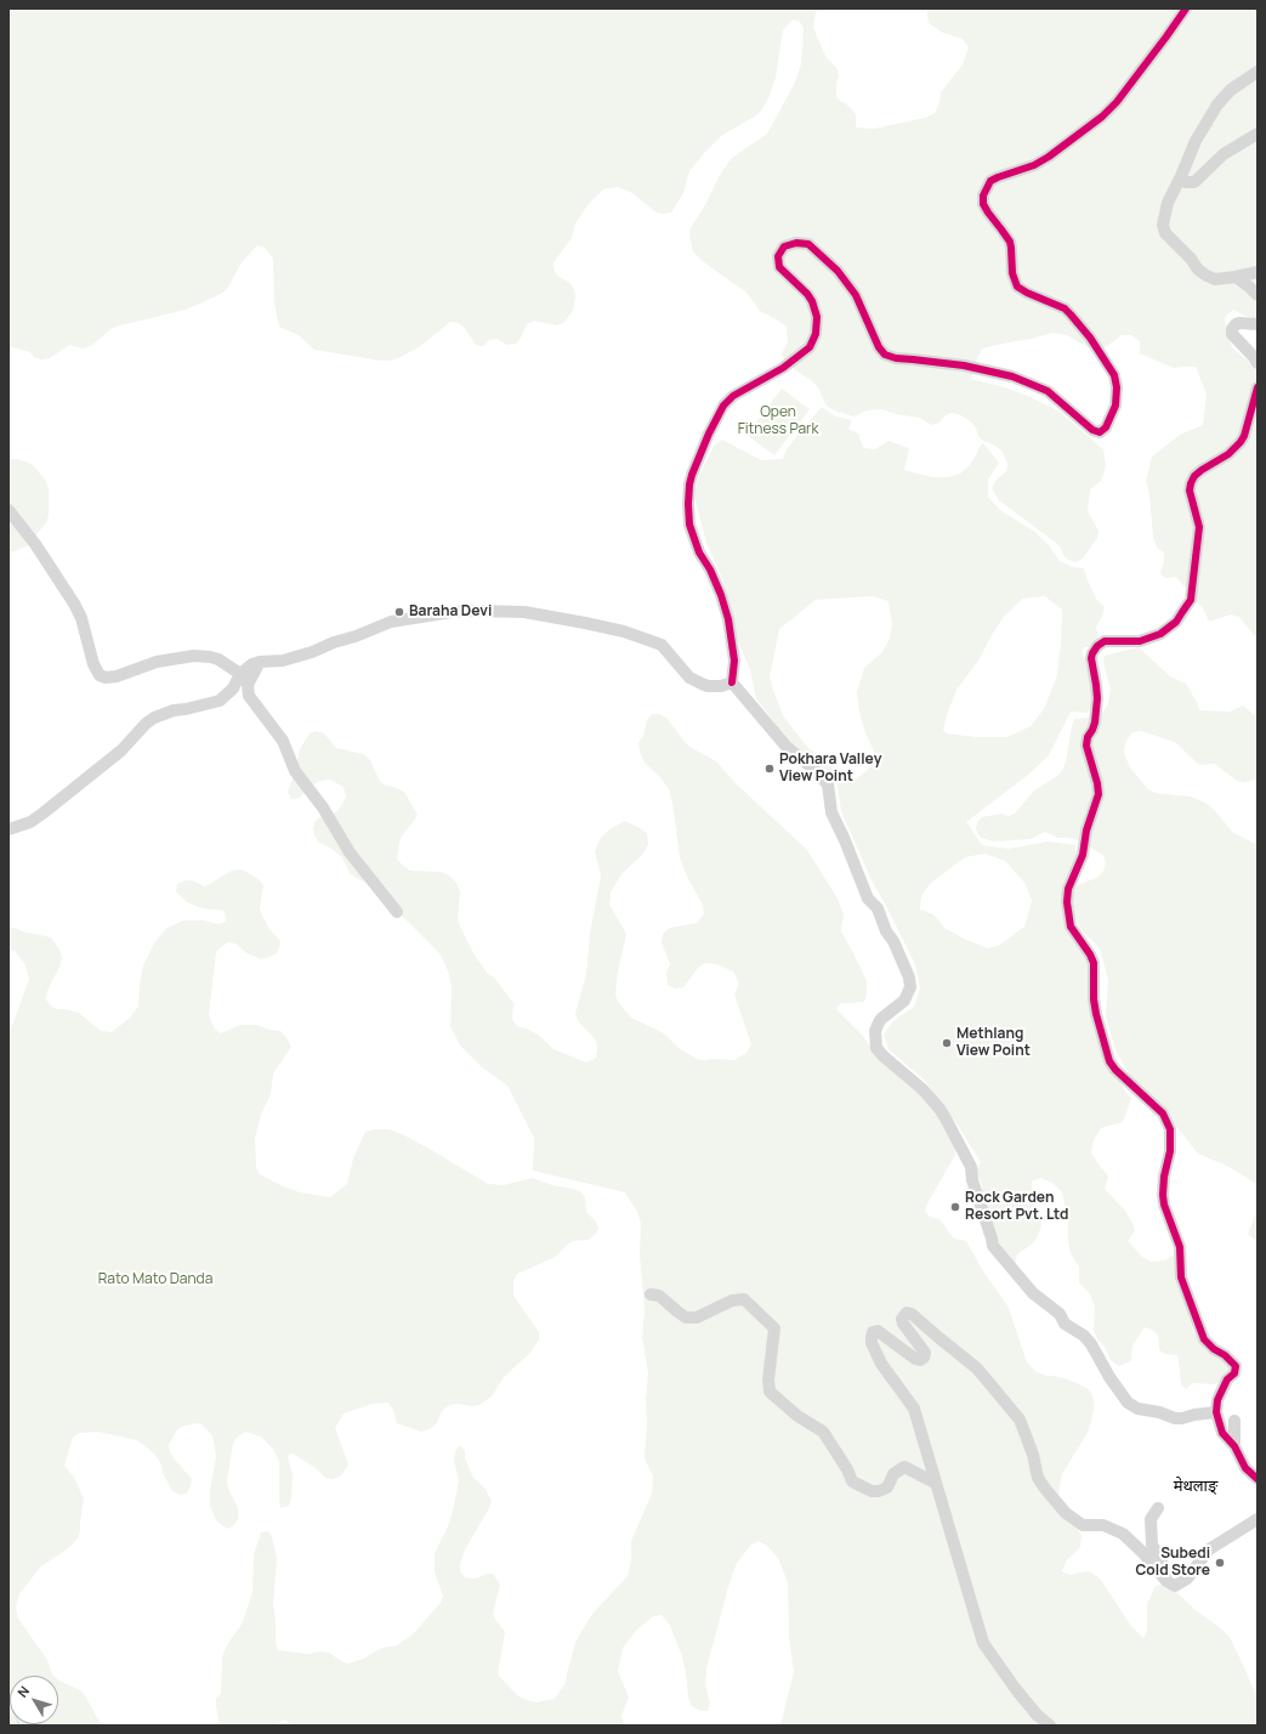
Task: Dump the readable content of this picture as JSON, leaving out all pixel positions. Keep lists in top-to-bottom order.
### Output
{
  "districts": ["मेथलाङ्"],
  "parks": ["Open Fitness Park", "Rato Mato Danda"],
  "places": [
    "Baraha Devi",
    "Pokhara Valley View Point",
    "Methlang View Point",
    "Rock Garden Resort Pvt. Ltd",
    "Subedi Cold Store"
  ],
  "north": "top left"
}
